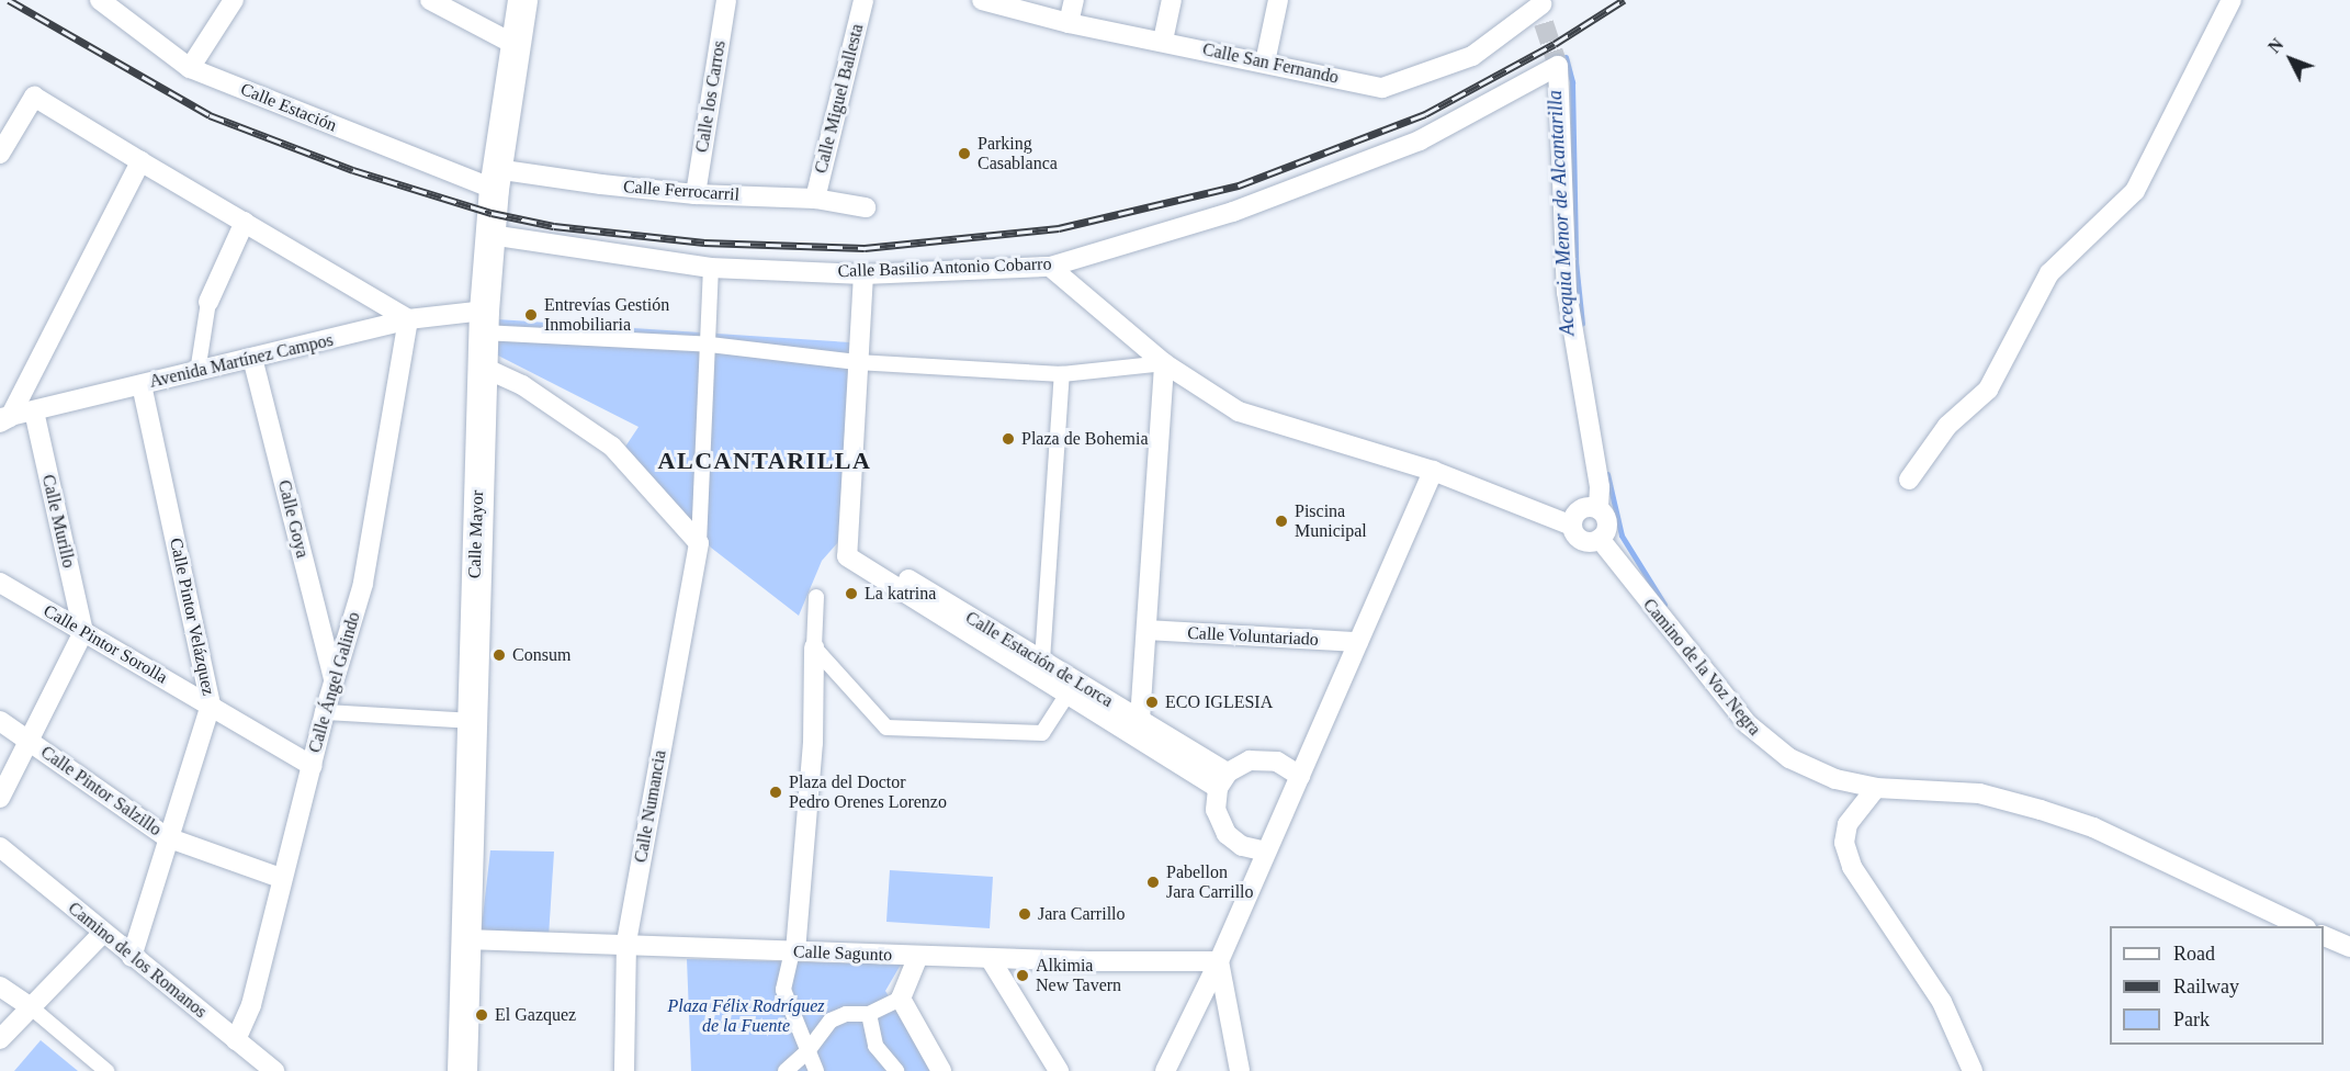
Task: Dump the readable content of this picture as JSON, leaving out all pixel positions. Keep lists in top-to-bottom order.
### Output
{
  "streets": {
    "main road": ["Calle Mayor"],
    "street": [
      "Calle San Fernando",
      "Calle los Carros",
      "Calle Miguel Ballesta",
      "Calle Estación",
      "Calle Ferrocarril",
      "Calle Basilio Antonio Cobarro",
      "Avenida Martínez Campos",
      "Calle Goya",
      "Calle Murillo",
      "Calle Pintor Velázquez",
      "Calle Voluntariado",
      "Calle Pintor Sorolla",
      "Calle Estación de Lorca",
      "Camino de la Voz Negra",
      "Calle Ángel Galindo",
      "Calle Pintor Salzillo",
      "Calle Numancia",
      "Calle Sagunto",
      "Camino de los Romanos"
    ]
  },
  "crossings": [
    ["Calle los Carros", "Calle Ferrocarril"],
    ["Calle Miguel Ballesta", "Calle Ferrocarril"],
    ["Calle Estación", "Calle Ferrocarril"],
    ["Calle Estación", "Calle Mayor"],
    ["Calle Ferrocarril", "Calle Mayor"],
    ["Calle Basilio Antonio Cobarro", "Calle Mayor"],
    ["Calle Basilio Antonio Cobarro", "Camino de la Voz Negra"],
    ["Avenida Martínez Campos", "Calle Goya"],
    ["Avenida Martínez Campos", "Calle Murillo"],
    ["Avenida Martínez Campos", "Calle Mayor"],
    ["Avenida Martínez Campos", "Calle Pintor Velázquez"],
    ["Avenida Martínez Campos", "Calle Ángel Galindo"],
    ["Calle Goya", "Calle Ángel Galindo"],
    ["Calle Murillo", "Calle Pintor Sorolla"],
    ["Calle Mayor", "Calle Sagunto"],
    ["Calle Pintor Velázquez", "Calle Pintor Sorolla"],
    ["Calle Pintor Velázquez", "Calle Pintor Salzillo"],
    ["Calle Pintor Velázquez", "Camino de los Romanos"],
    ["Calle Pintor Sorolla", "Calle Ángel Galindo"],
    ["Calle Ángel Galindo", "Calle Pintor Salzillo"],
    ["Calle Ángel Galindo", "Camino de los Romanos"],
    ["Calle Numancia", "Calle Sagunto"]
  ],
  "districts": ["ALCANTARILLA"],
  "water": ["Acequia Menor de Alcantarilla"],
  "parks": ["Plaza Félix Rodríguez de la Fuente"],
  "places": [
    "Parking Casablanca",
    "Entrevías Gestión Inmobiliaria",
    "Plaza de Bohemia",
    "Piscina Municipal",
    "La katrina",
    "Consum",
    "ECO IGLESIA",
    "Plaza del Doctor Pedro Orenes Lorenzo",
    "Pabellon Jara Carrillo",
    "Jara Carrillo",
    "Alkimia New Tavern",
    "El Gazquez"
  ],
  "legend": ["Road", "Railway", "Park"],
  "north": "top left"
}
